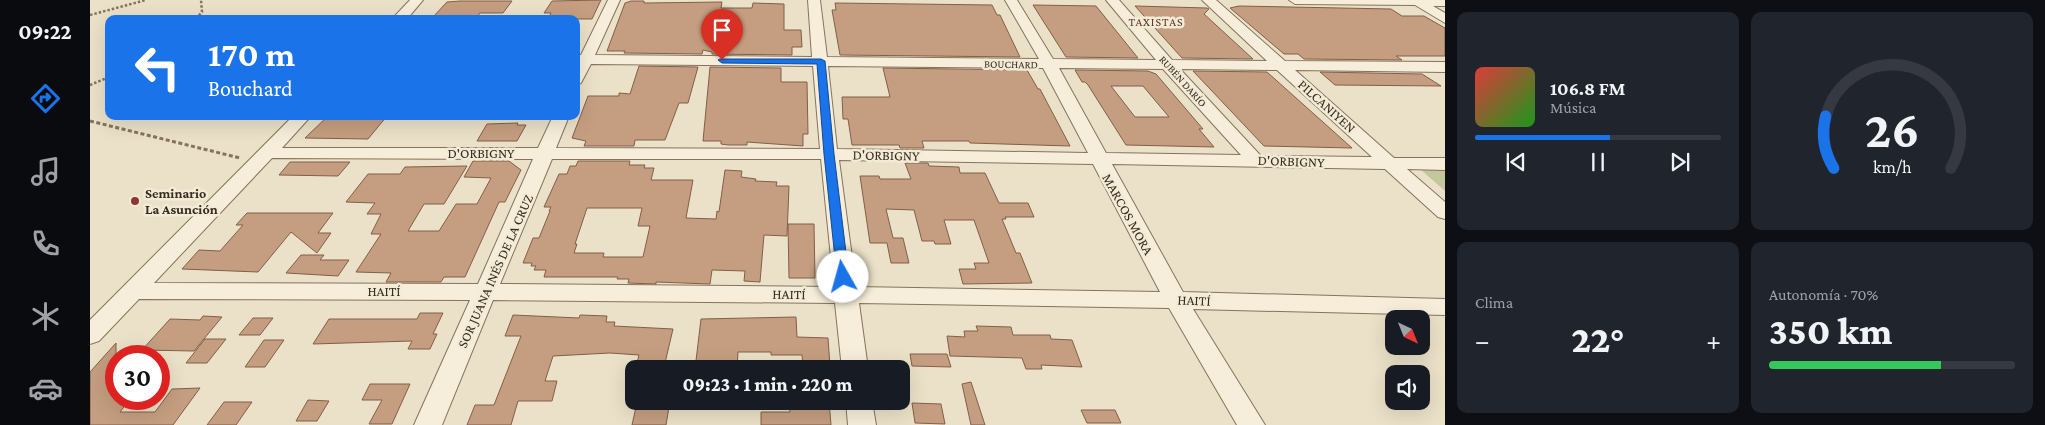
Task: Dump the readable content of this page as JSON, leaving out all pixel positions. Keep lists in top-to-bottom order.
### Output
{
  "streets": {
    "street": [
      "BOUCHARD",
      "RUBÉN DARÍO",
      "PILCANIYEN",
      "D'ORBIGNY",
      "MARCOS MORA",
      "SOR JUANA INÉS DE LA CRUZ",
      "HAITÍ"
    ]
  },
  "crossings": [
    ["BOUCHARD", "RUBÉN DARÍO"],
    ["BOUCHARD", "PILCANIYEN"],
    ["BOUCHARD", "MARCOS MORA"],
    ["RUBÉN DARÍO", "D'ORBIGNY"],
    ["PILCANIYEN", "D'ORBIGNY"],
    ["D'ORBIGNY", "MARCOS MORA"],
    ["D'ORBIGNY", "SOR JUANA INÉS DE LA CRUZ"],
    ["MARCOS MORA", "HAITÍ"],
    ["SOR JUANA INÉS DE LA CRUZ", "HAITÍ"]
  ],
  "districts": ["TAXISTAS"],
  "places": ["Seminario La Asunción"],
  "north": "bottom right",
  "page": {
    "tabs": "09:22",
    "turn": ["170 m", "Bouchard"],
    "song": ["106.8 FM", "Música"],
    "tile": [
      "Clima",
      ["Autonomía · 70%", "350 km"]
    ],
    "heat": ["−", "22°", "+"],
    "limit": "30",
    "trip": "09:23 · 1 min · 220 m",
    "gauge": ["26", "km/h"]
  }
}
